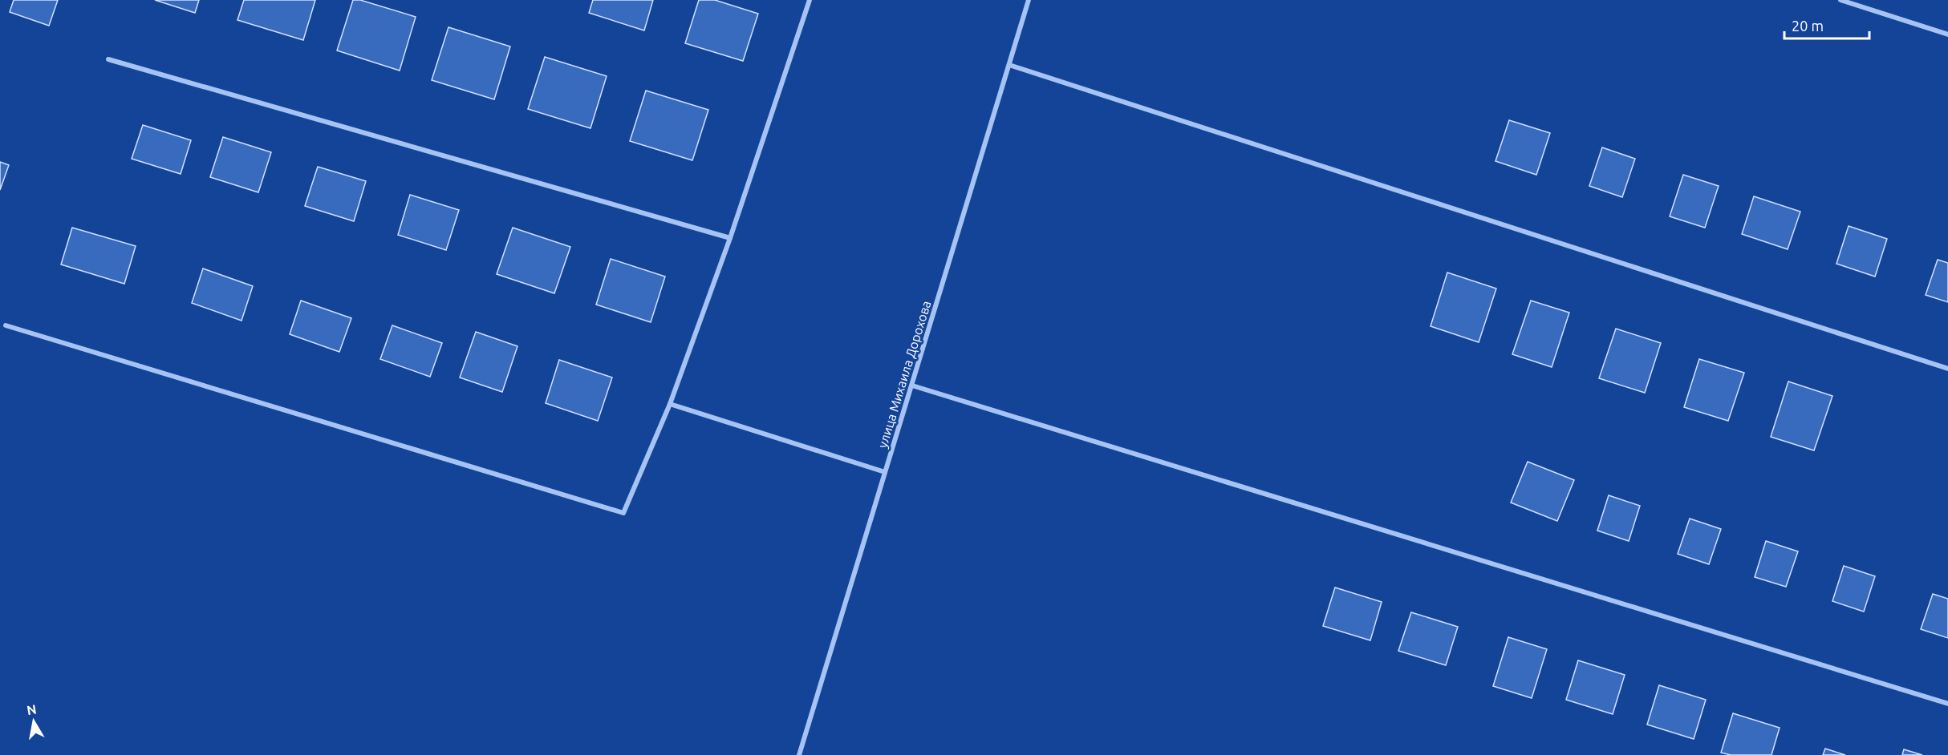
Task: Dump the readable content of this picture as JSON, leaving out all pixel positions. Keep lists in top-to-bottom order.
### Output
{
  "streets": {
    "street": ["улица Михаила Дорохова"]
  },
  "scale_bar": "20 m",
  "north": "top"
}
